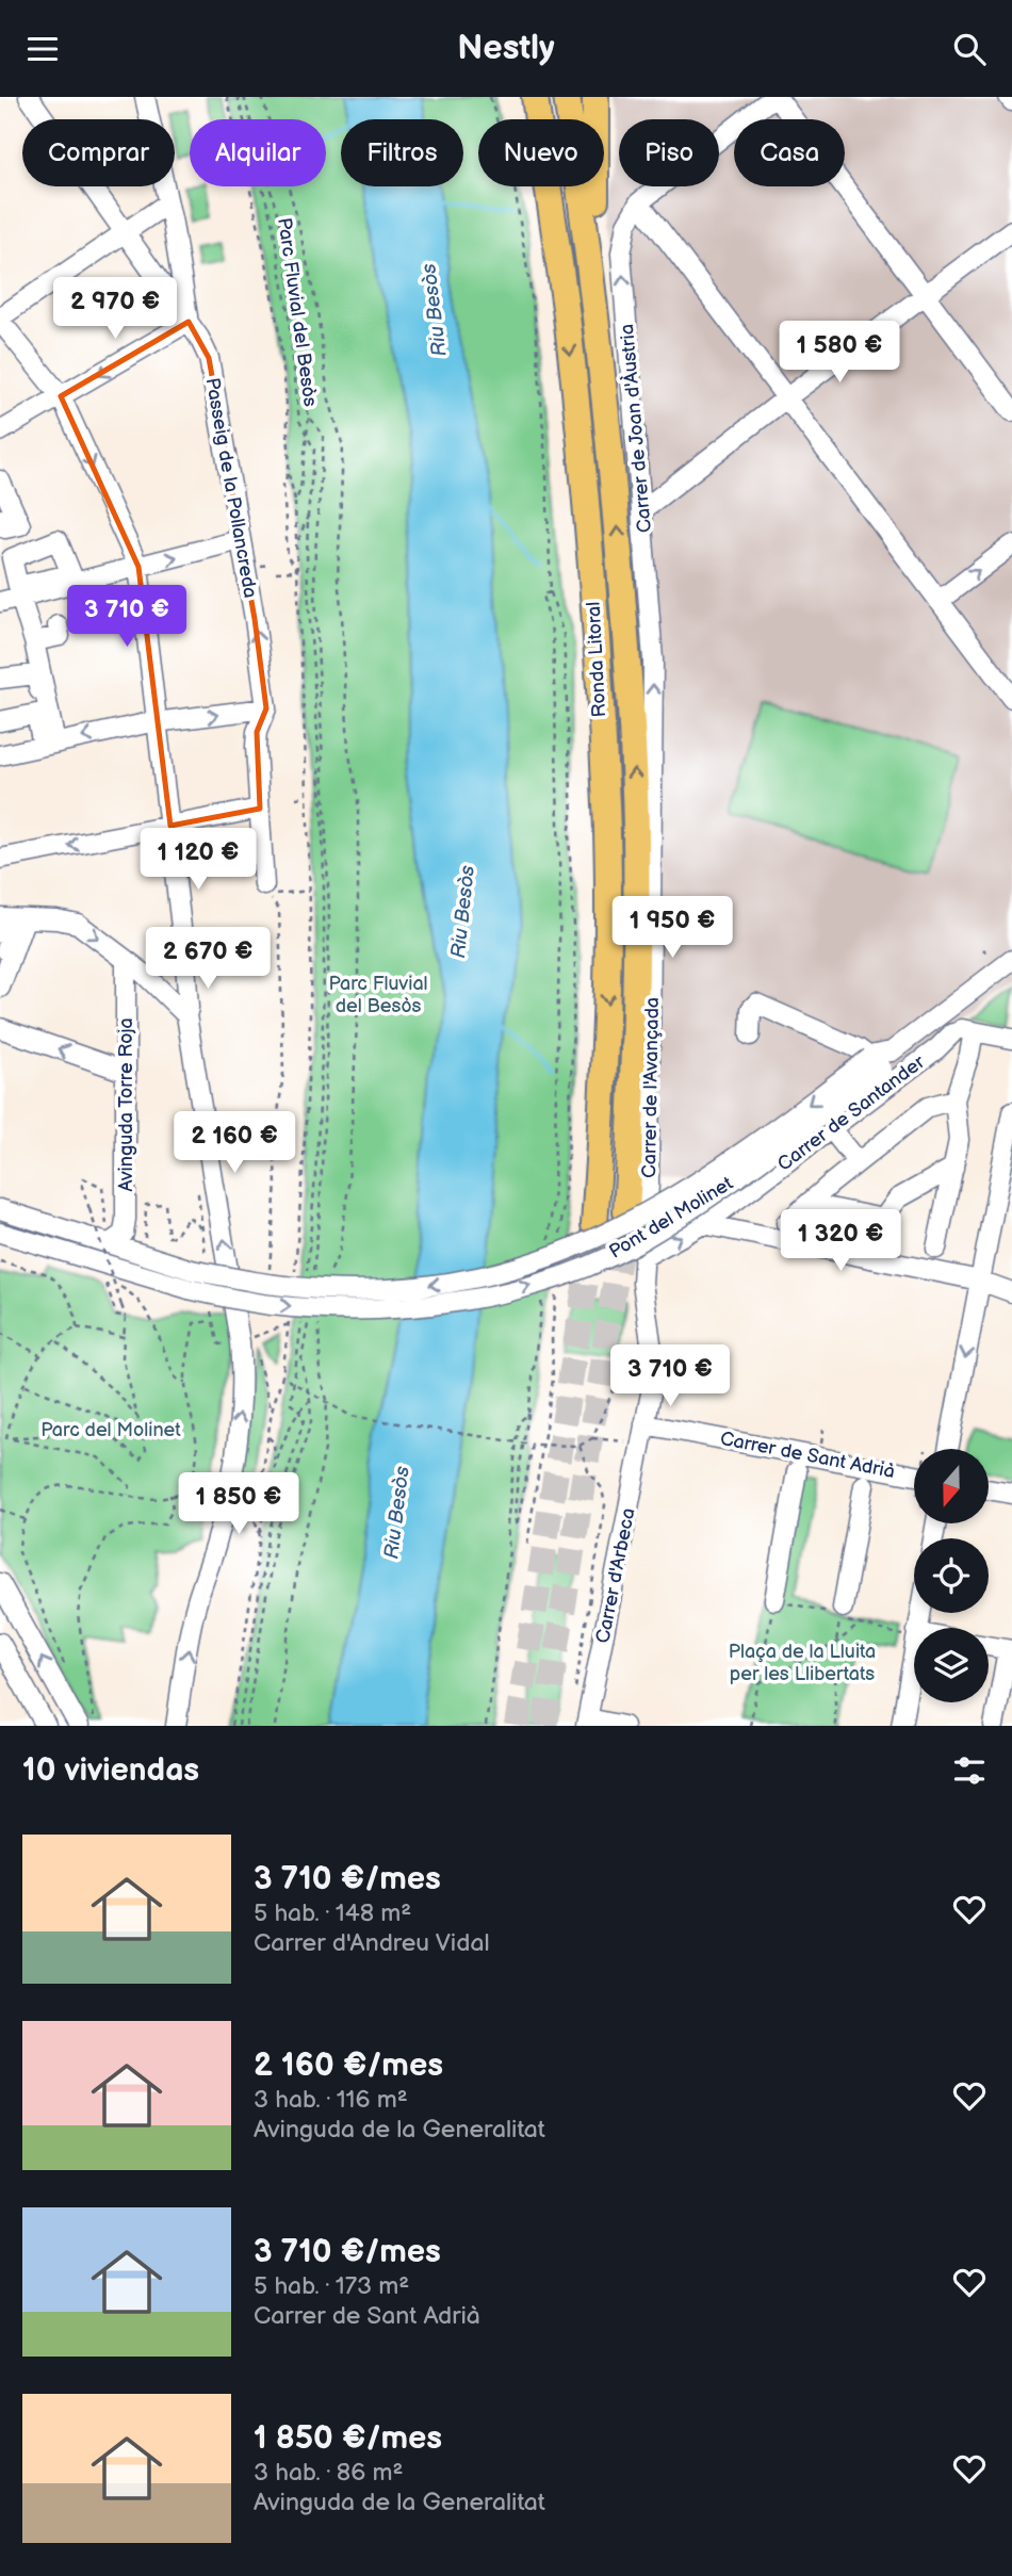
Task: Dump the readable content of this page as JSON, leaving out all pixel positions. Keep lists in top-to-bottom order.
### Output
{
  "streets": {
    "highway": ["Ronda Litoral"],
    "street": [
      "Carrer de Joan d'Àustria",
      "Passeig de la Pollancreda",
      "Carrer de l'Avançada",
      "Avinguda Torre Roja",
      "Carrer de Santander",
      "Pont del Molinet",
      "Carrer de Sant Adrià",
      "Carrer d'Arbeca"
    ],
    "path": ["Parc Fluvial del Besòs"]
  },
  "crossings": [
    ["Carrer de Joan d'Àustria", "Carrer de l'Avançada"],
    ["Carrer de l'Avançada", "Carrer de Sant Adrià"],
    ["Carrer de l'Avançada", "Carrer d'Arbeca"],
    ["Avinguda Torre Roja", "Pont del Molinet"],
    ["Carrer de Sant Adrià", "Carrer d'Arbeca"]
  ],
  "one_way": ["Carrer de Joan d'Àustria", "Carrer de l'Avançada"],
  "water": ["Riu Besòs"],
  "parks": ["Parc Fluvial del Besòs", "Parc del Molinet", "Plaça de la Lluita per les Llibertats"],
  "north": "bottom",
  "page": {
    "header": "Nestly",
    "chip": [
      "Comprar",
      "Alquilar",
      "Filtros",
      "Nuevo",
      "Piso",
      "Casa"
    ],
    "price": [
      "2 970 €",
      "1 580 €",
      "3 710 €",
      "1 120 €",
      "1 950 €",
      "2 670 €",
      "2 160 €",
      "1 320 €",
      "3 710 €",
      "1 850 €"
    ],
    "heading": "10 viviendas",
    "list": [
      {
        "name": "3 710 €/mes",
        "note": "5 hab. · 148 m² · Carrer d'Andreu Vidal"
      },
      {
        "name": "2 160 €/mes",
        "note": "3 hab. · 116 m² · Avinguda de la Generalitat"
      },
      {
        "name": "3 710 €/mes",
        "note": "5 hab. · 173 m² · Carrer de Sant Adrià"
      },
      {
        "name": "1 850 €/mes",
        "note": "3 hab. · 86 m² · Avinguda de la Generalitat"
      }
    ]
  }
}
